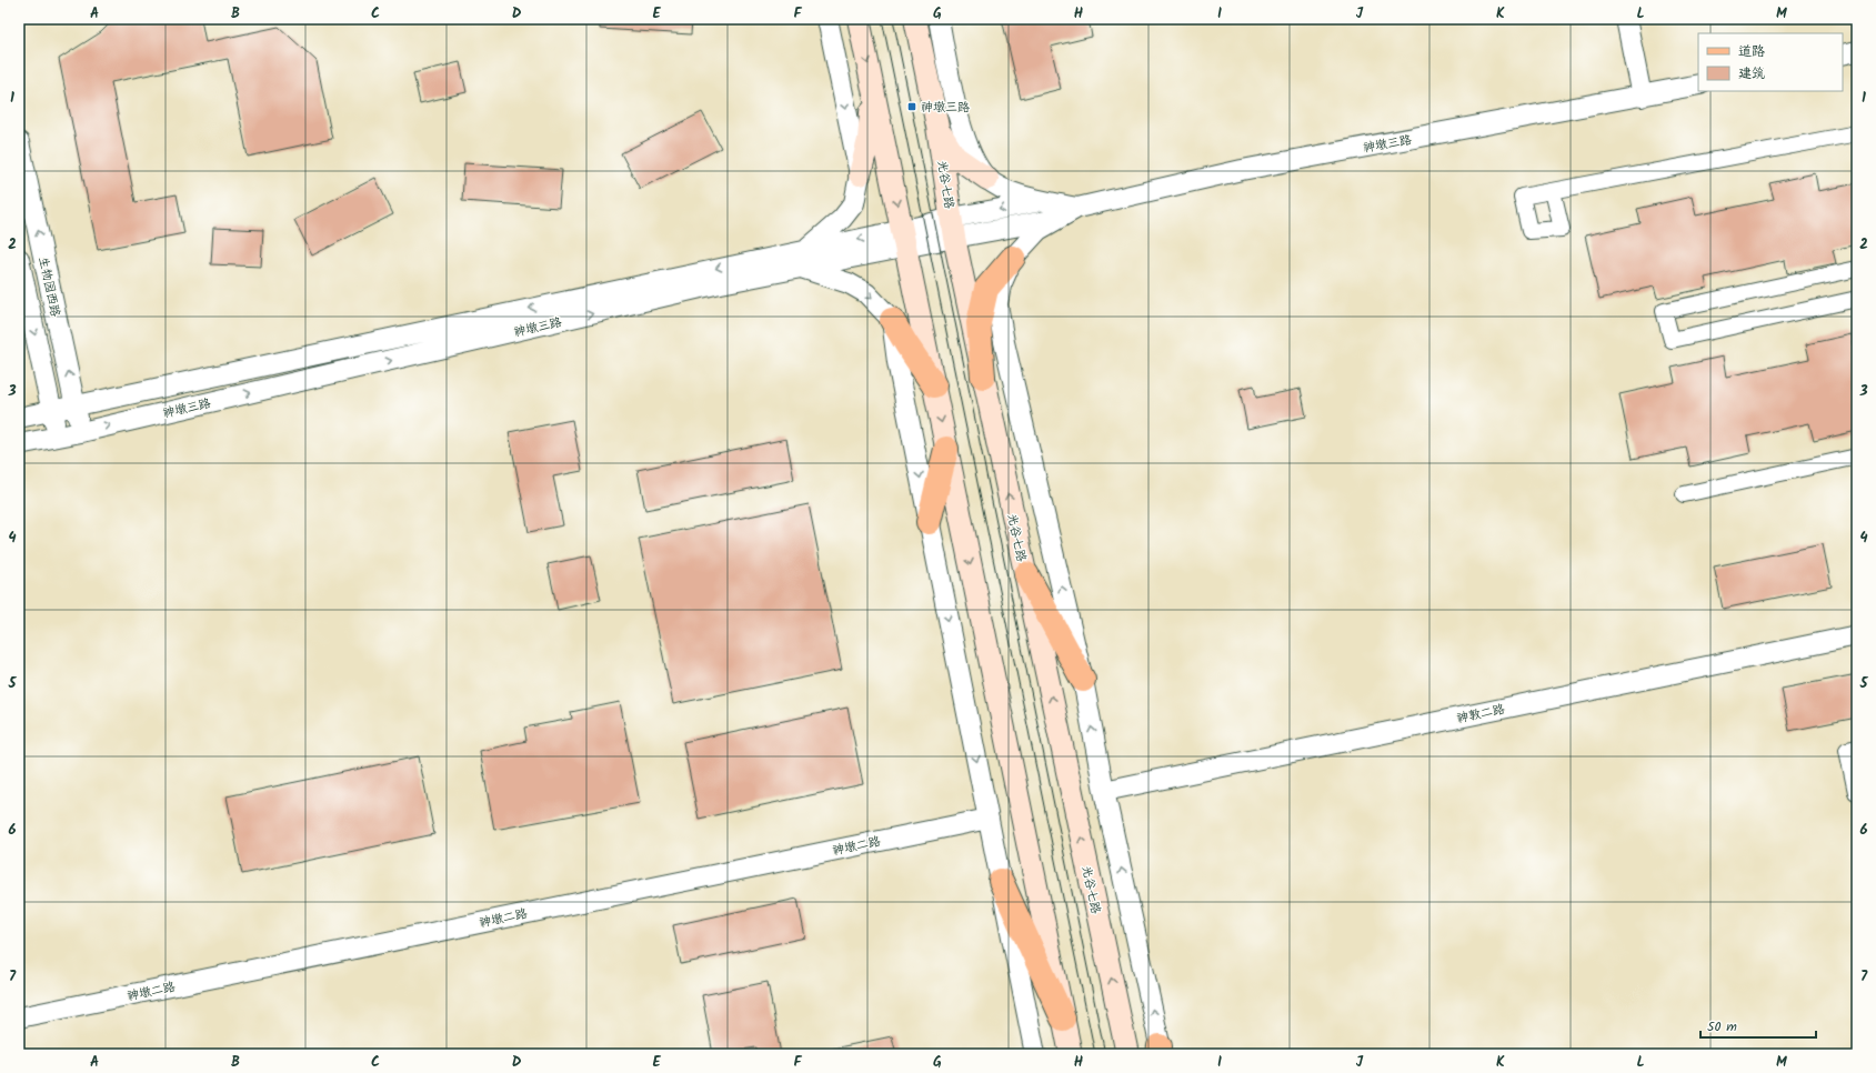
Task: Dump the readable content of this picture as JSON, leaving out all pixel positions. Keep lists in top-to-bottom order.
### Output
{
  "streets": {
    "main road": ["光谷七路"],
    "street": [
      "神墩三路",
      "生物园西路",
      "神敦二路",
      "神墩二路"
    ]
  },
  "crossings": [
    ["神墩三路", "光谷七路"],
    ["神墩三路", "生物园西路"]
  ],
  "places": {
    "transit": ["神墩三路"]
  },
  "legend": ["道路", "建筑"],
  "scale_bar": "50 m",
  "grid": {
    "columns": [
      "A",
      "B",
      "C",
      "D",
      "E",
      "F",
      "G",
      "H",
      "I",
      "J",
      "K",
      "L",
      "M"
    ],
    "rows": [
      "1",
      "2",
      "3",
      "4",
      "5",
      "6",
      "7"
    ]
  }
}
